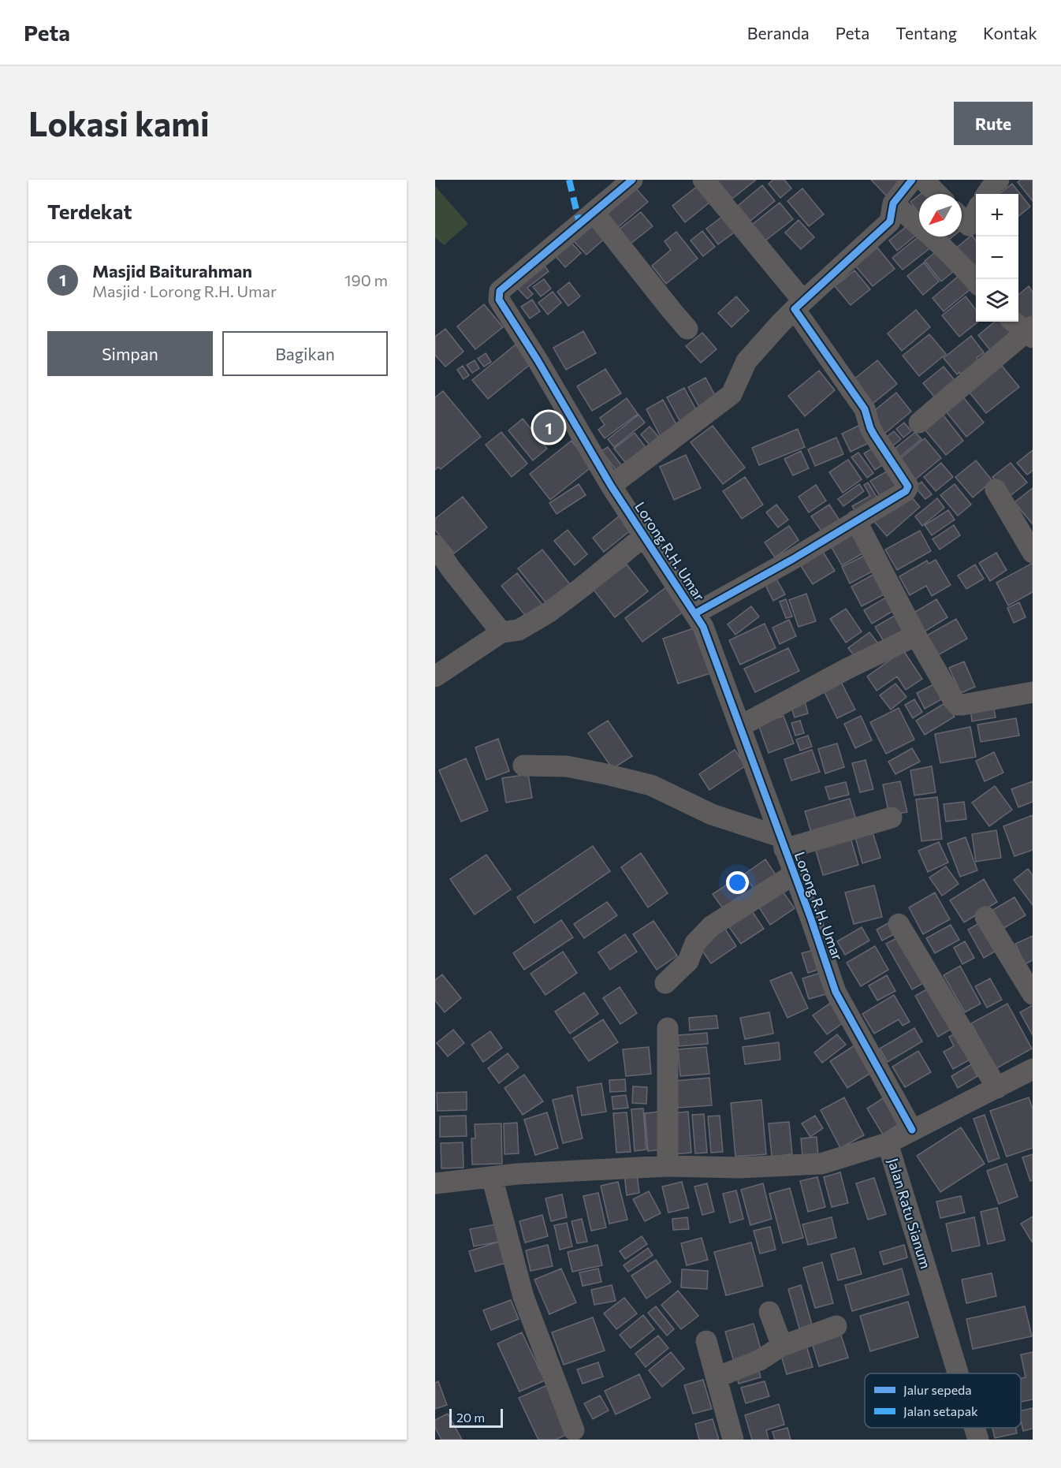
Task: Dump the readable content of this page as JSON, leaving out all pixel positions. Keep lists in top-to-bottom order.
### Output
{
  "streets": {
    "street": ["Lorong R.H. Umar", "Jalan Ratu Sianum"]
  },
  "crossings": [
    ["Lorong R.H. Umar", "Jalan Ratu Sianum"]
  ],
  "legend": ["Jalur sepeda", "Jalan setapak"],
  "scale_bar": "20 m",
  "north": "bottom left",
  "page": {
    "header": "Peta",
    "nav": [
      "Beranda",
      "Peta",
      "Tentang",
      "Kontak"
    ],
    "buttons": [
      "Rute",
      ["Simpan", "Bagikan"]
    ],
    "title": "Lokasi kami",
    "heading": "Terdekat",
    "map_buttons": ["+", "−"],
    "list": [
      {
        "mark": "1",
        "name": "Masjid Baiturahman",
        "note": "Masjid · Lorong R.H. Umar",
        "value": "190 m"
      }
    ],
    "pins": "1",
    "scale": "20 m"
  }
}
